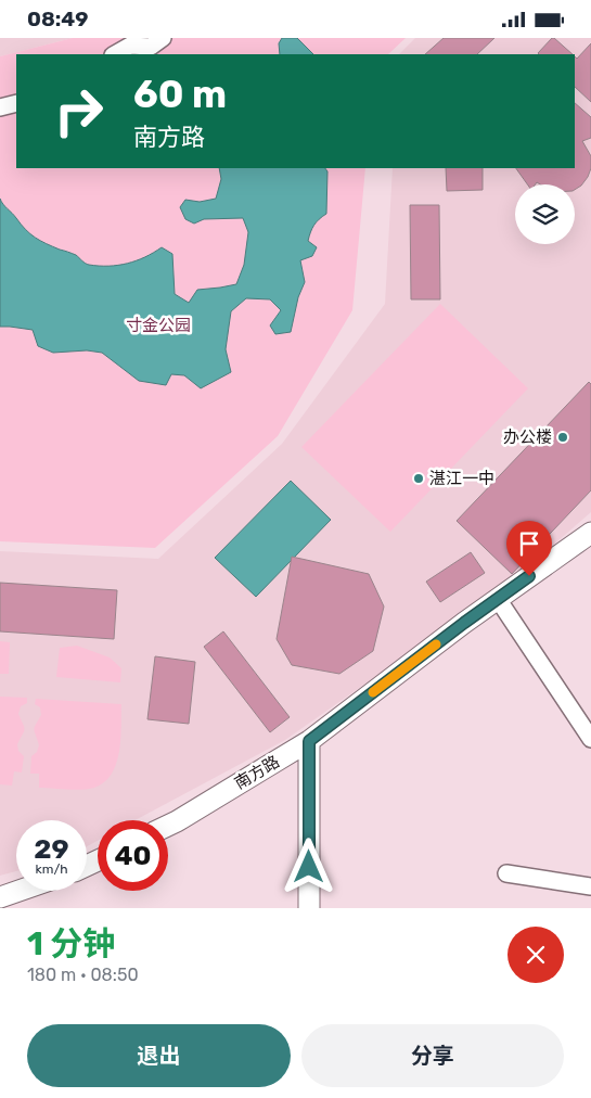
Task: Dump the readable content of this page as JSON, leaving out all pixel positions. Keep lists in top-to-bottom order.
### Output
{
  "streets": {
    "street": ["南方路"]
  },
  "parks": ["寸金公园"],
  "places": ["办公楼", "湛江一中"],
  "page": {
    "status": "08:49",
    "turn": ["60 m", "南方路"],
    "speed": "29 km/h",
    "limit": "40",
    "heading": ["1 分钟", "180 m · 08:50"],
    "buttons": ["退出", "分享"]
  }
}
